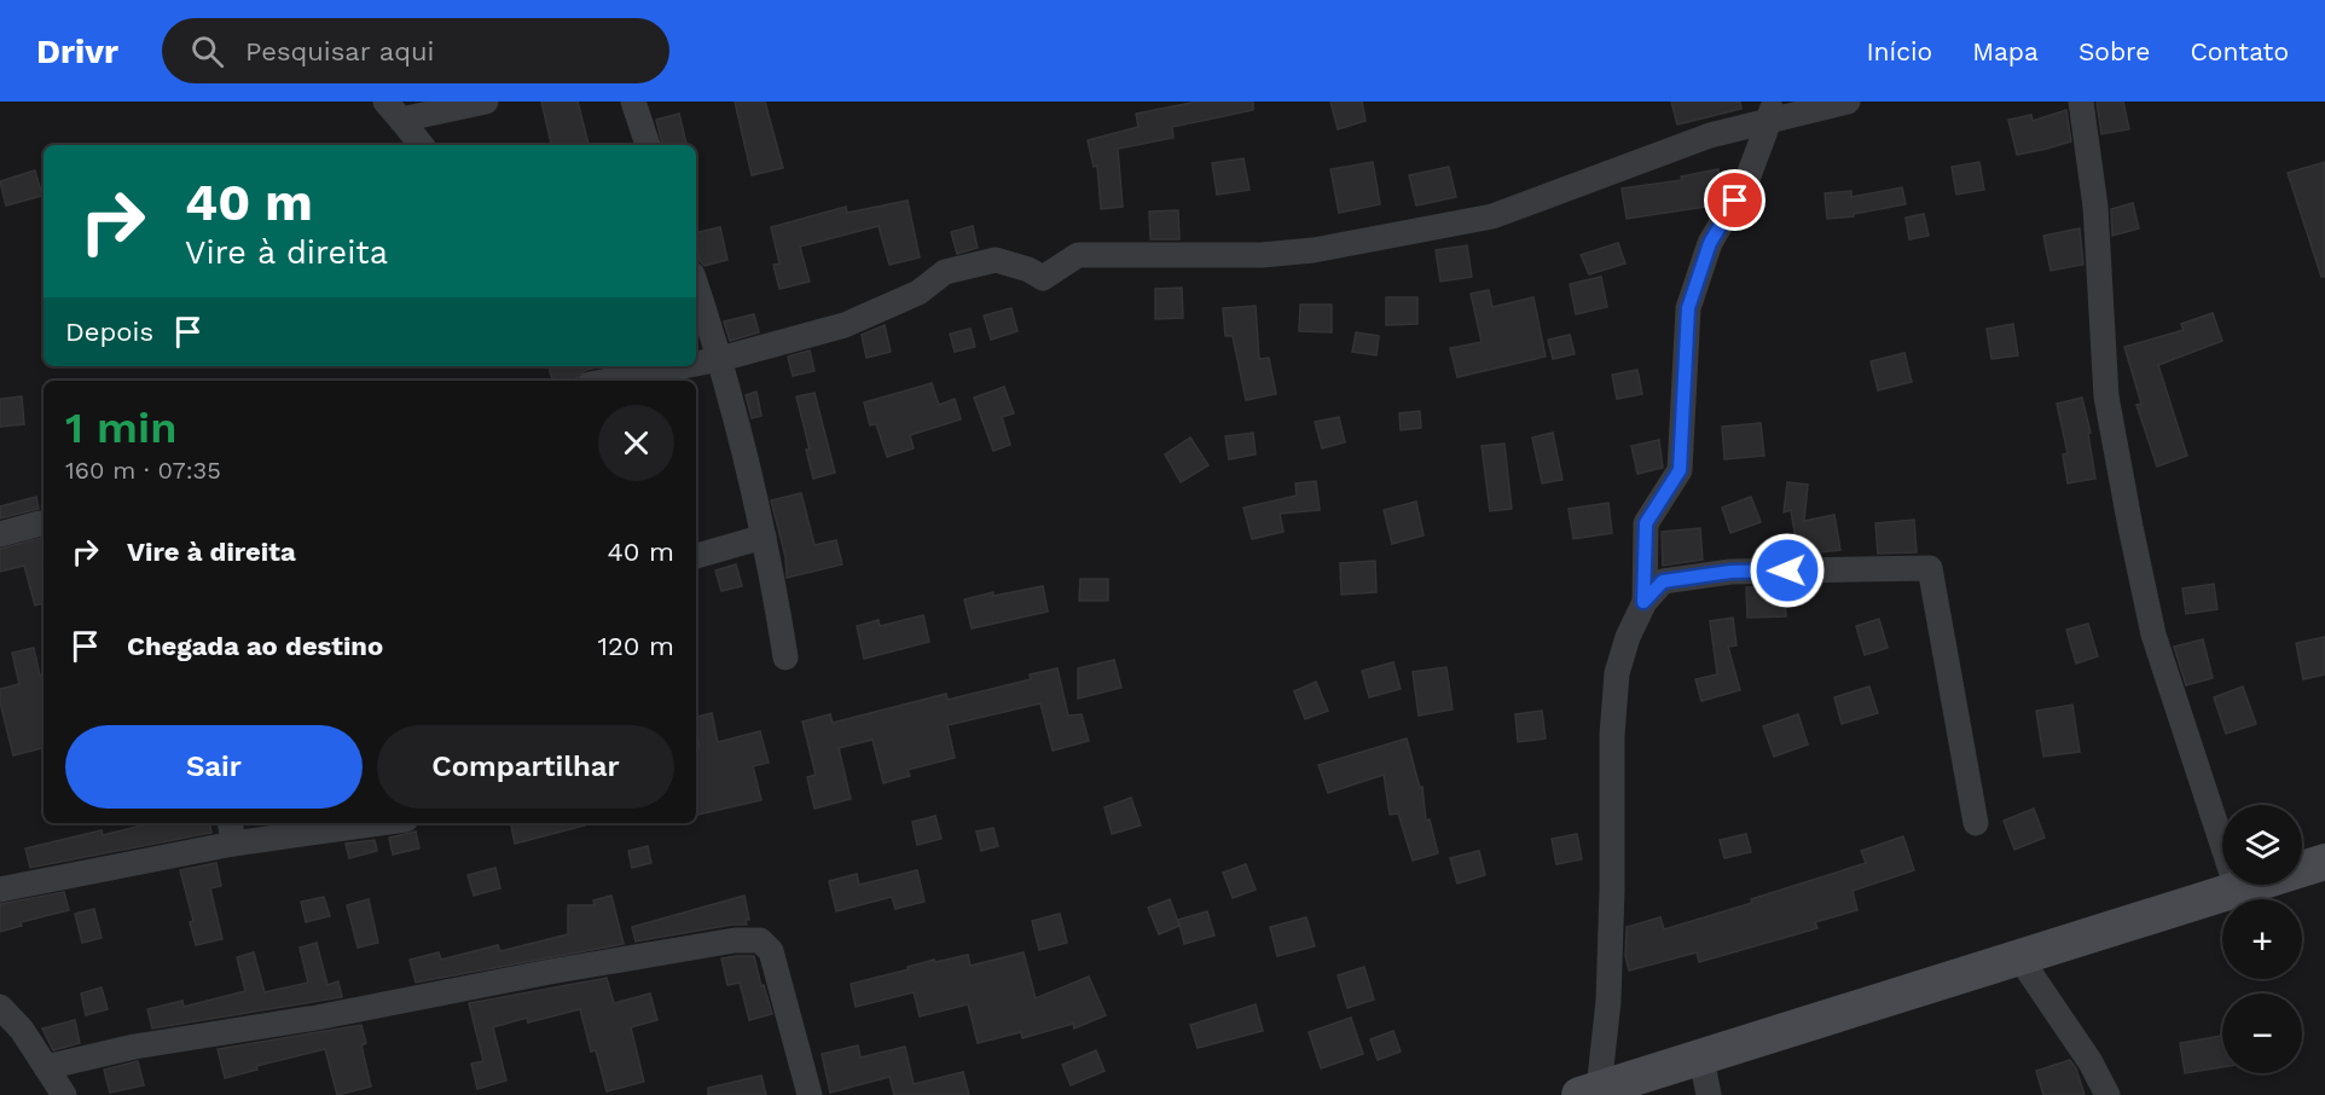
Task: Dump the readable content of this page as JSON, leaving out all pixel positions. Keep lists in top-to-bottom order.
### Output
{
  "page": {
    "header": "Drivr",
    "search": "Pesquisar aqui",
    "nav": [
      "Início",
      "Mapa",
      "Sobre",
      "Contato"
    ],
    "turn": ["40 m", "Vire à direita"],
    "then": "Depois",
    "heading": ["1 min", "160 m · 07:35"],
    "list": [
      {
        "name": "Vire à direita",
        "value": "40 m"
      },
      {
        "name": "Chegada ao destino",
        "value": "120 m"
      }
    ],
    "buttons": ["Sair", "Compartilhar"],
    "map_buttons": ["+", "−"]
  }
}
